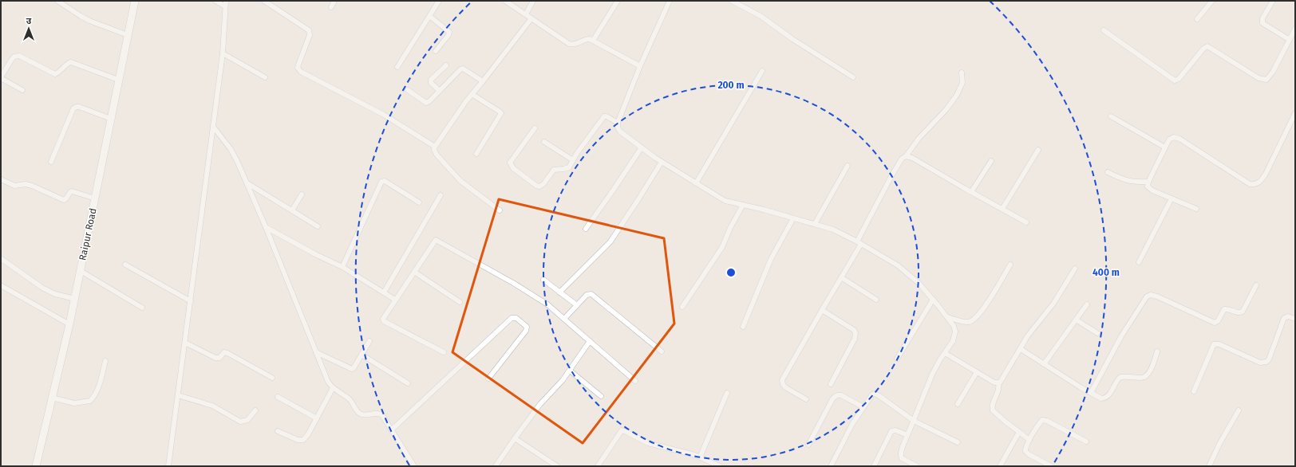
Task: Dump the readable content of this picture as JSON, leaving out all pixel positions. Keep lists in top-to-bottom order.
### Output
{
  "streets": {
    "main road": ["Raipur Road"]
  },
  "north": "top",
  "rings": ["200 m", "400 m"]
}
